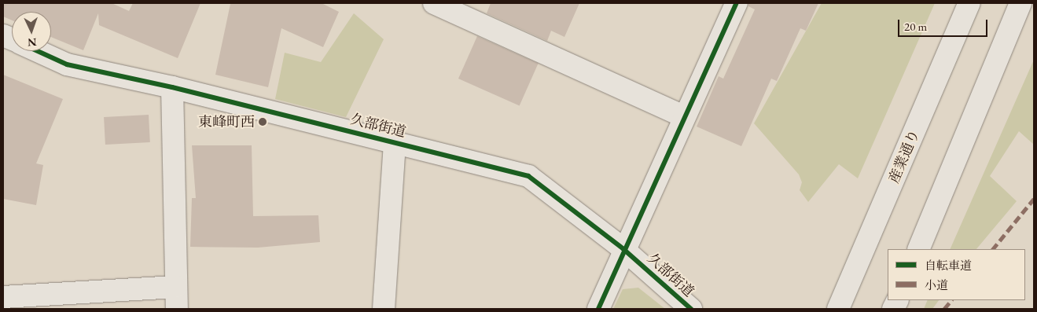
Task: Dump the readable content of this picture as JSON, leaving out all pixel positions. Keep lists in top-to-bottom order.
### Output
{
  "streets": {
    "street": ["久部街道", "産業通り"]
  },
  "places": ["東峰町西"],
  "legend": ["自転車道", "小道"],
  "scale_bar": "20 m",
  "north": "bottom"
}
